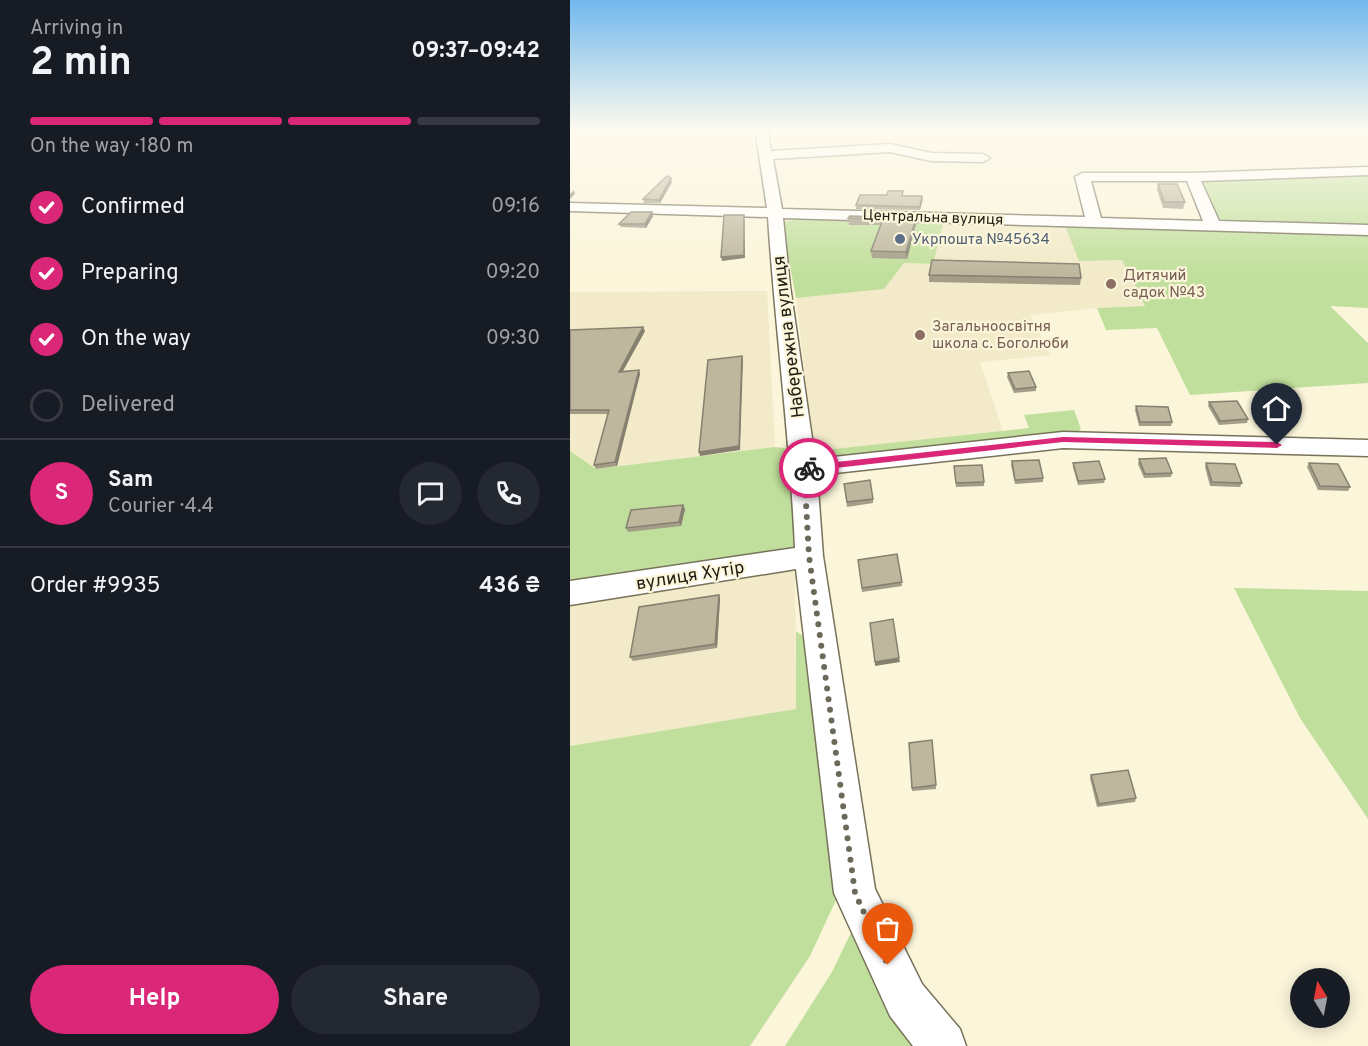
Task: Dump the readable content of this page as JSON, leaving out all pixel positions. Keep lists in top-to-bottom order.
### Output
{
  "streets": {
    "street": ["Центральна вулиця", "Набережна вулиця", "вулиця Хутір"]
  },
  "crossings": [
    ["Центральна вулиця", "Набережна вулиця"],
    ["Набережна вулиця", "вулиця Хутір"]
  ],
  "places": ["Укрпошта №45634", "Дитячий садок №43", "Загальноосвітня школа с. Боголюби"],
  "north": "top",
  "page": {
    "heading": ["2 min", "Arriving in", "09:37–09:42"],
    "panel": [
      "Sam",
      "Courier · 4.4",
      "Order #9935",
      "436 ₴"
    ],
    "bar": "On the way · 180 m",
    "list": [
      ["Confirmed", "09:16"],
      ["Preparing", "09:20"],
      ["On the way", "09:30"],
      "Delivered"
    ],
    "round": "S",
    "buttons": ["Help", "Share"]
  }
}
